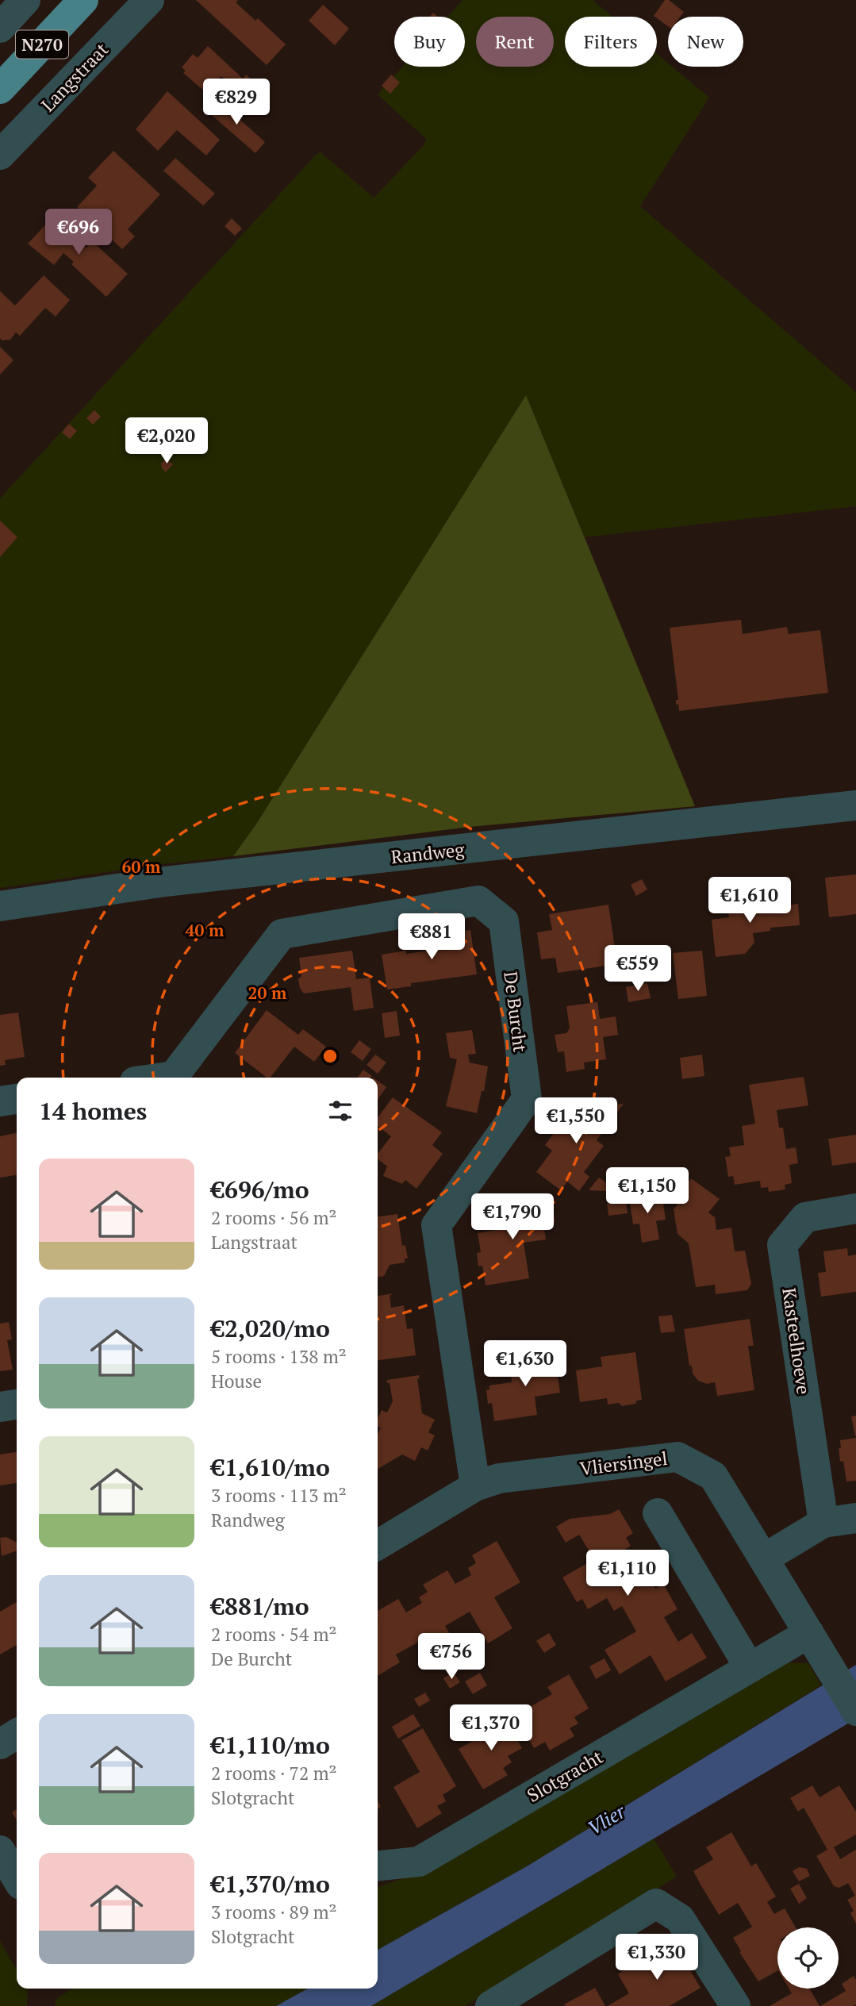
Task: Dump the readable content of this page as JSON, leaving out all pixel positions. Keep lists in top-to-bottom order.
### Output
{
  "streets": {
    "main road": ["N270"],
    "street": [
      "Langstraat",
      "Randweg",
      "De Burcht",
      "Kasteelhoeve",
      "Vliersingel",
      "Slotgracht"
    ]
  },
  "crossings": [
    ["De Burcht", "Vliersingel"],
    ["Vliersingel", "Slotgracht"]
  ],
  "water": ["Vlier"],
  "page": {
    "chip": [
      "Buy",
      "Rent",
      "Filters",
      "New"
    ],
    "price": [
      "€829",
      "€696",
      "€2,020",
      "€1,610",
      "€881",
      "€559",
      "€1,550",
      "€1,150",
      "€1,790",
      "€1,630",
      "€1,110",
      "€756",
      "€1,370",
      "€1,330"
    ],
    "heading": "14 homes",
    "list": [
      {
        "name": "€696/mo",
        "note": "2 rooms · 56 m² · Langstraat"
      },
      {
        "name": "€2,020/mo",
        "note": "5 rooms · 138 m² · House"
      },
      {
        "name": "€1,610/mo",
        "note": "3 rooms · 113 m² · Randweg"
      },
      {
        "name": "€881/mo",
        "note": "2 rooms · 54 m² · De Burcht"
      },
      {
        "name": "€1,110/mo",
        "note": "2 rooms · 72 m² · Slotgracht"
      },
      {
        "name": "€1,370/mo",
        "note": "3 rooms · 89 m² · Slotgracht"
      }
    ]
  },
  "rings": ["60 m", "40 m", "20 m"]
}
